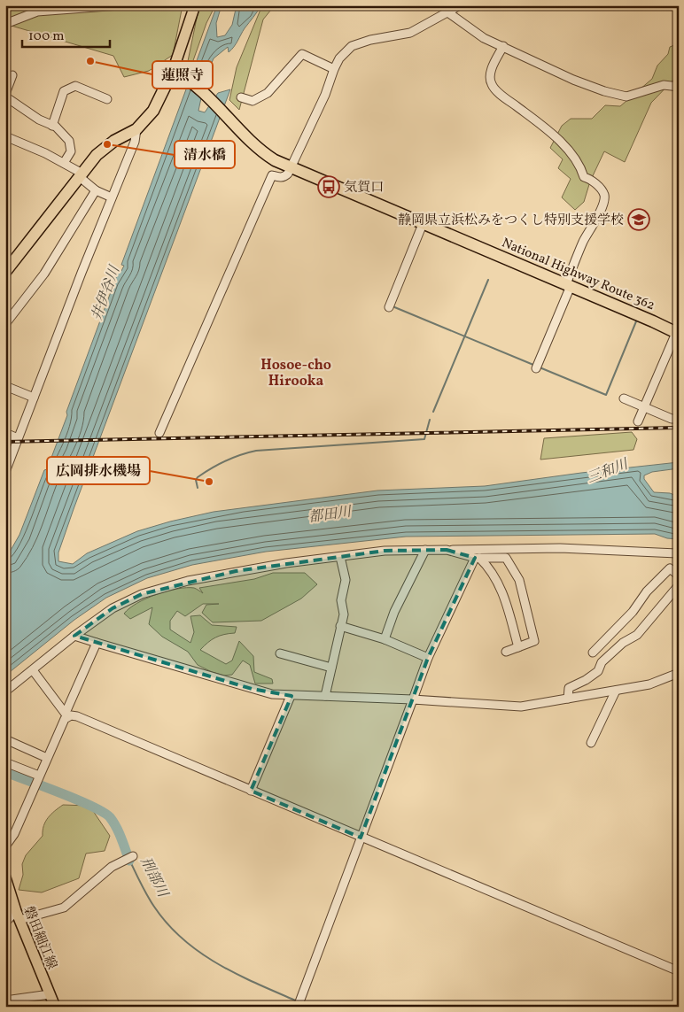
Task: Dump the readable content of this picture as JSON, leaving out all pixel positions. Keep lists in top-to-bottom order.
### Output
{
  "streets": {
    "highway": ["National Highway Route 362"],
    "main road": ["磐田細江線"]
  },
  "districts": ["Hosoe-cho Hirooka"],
  "water": [
    "井伊谷川",
    "三和川",
    "都田川",
    "刑部川"
  ],
  "places": {
    "other": ["蓮照寺", "清水橋", "広岡排水機場"],
    "bus stop": ["気賀口"],
    "school or university": ["静岡県立浜松みをつくし特別支援学校"]
  },
  "scale_bar": "100 m"
}
